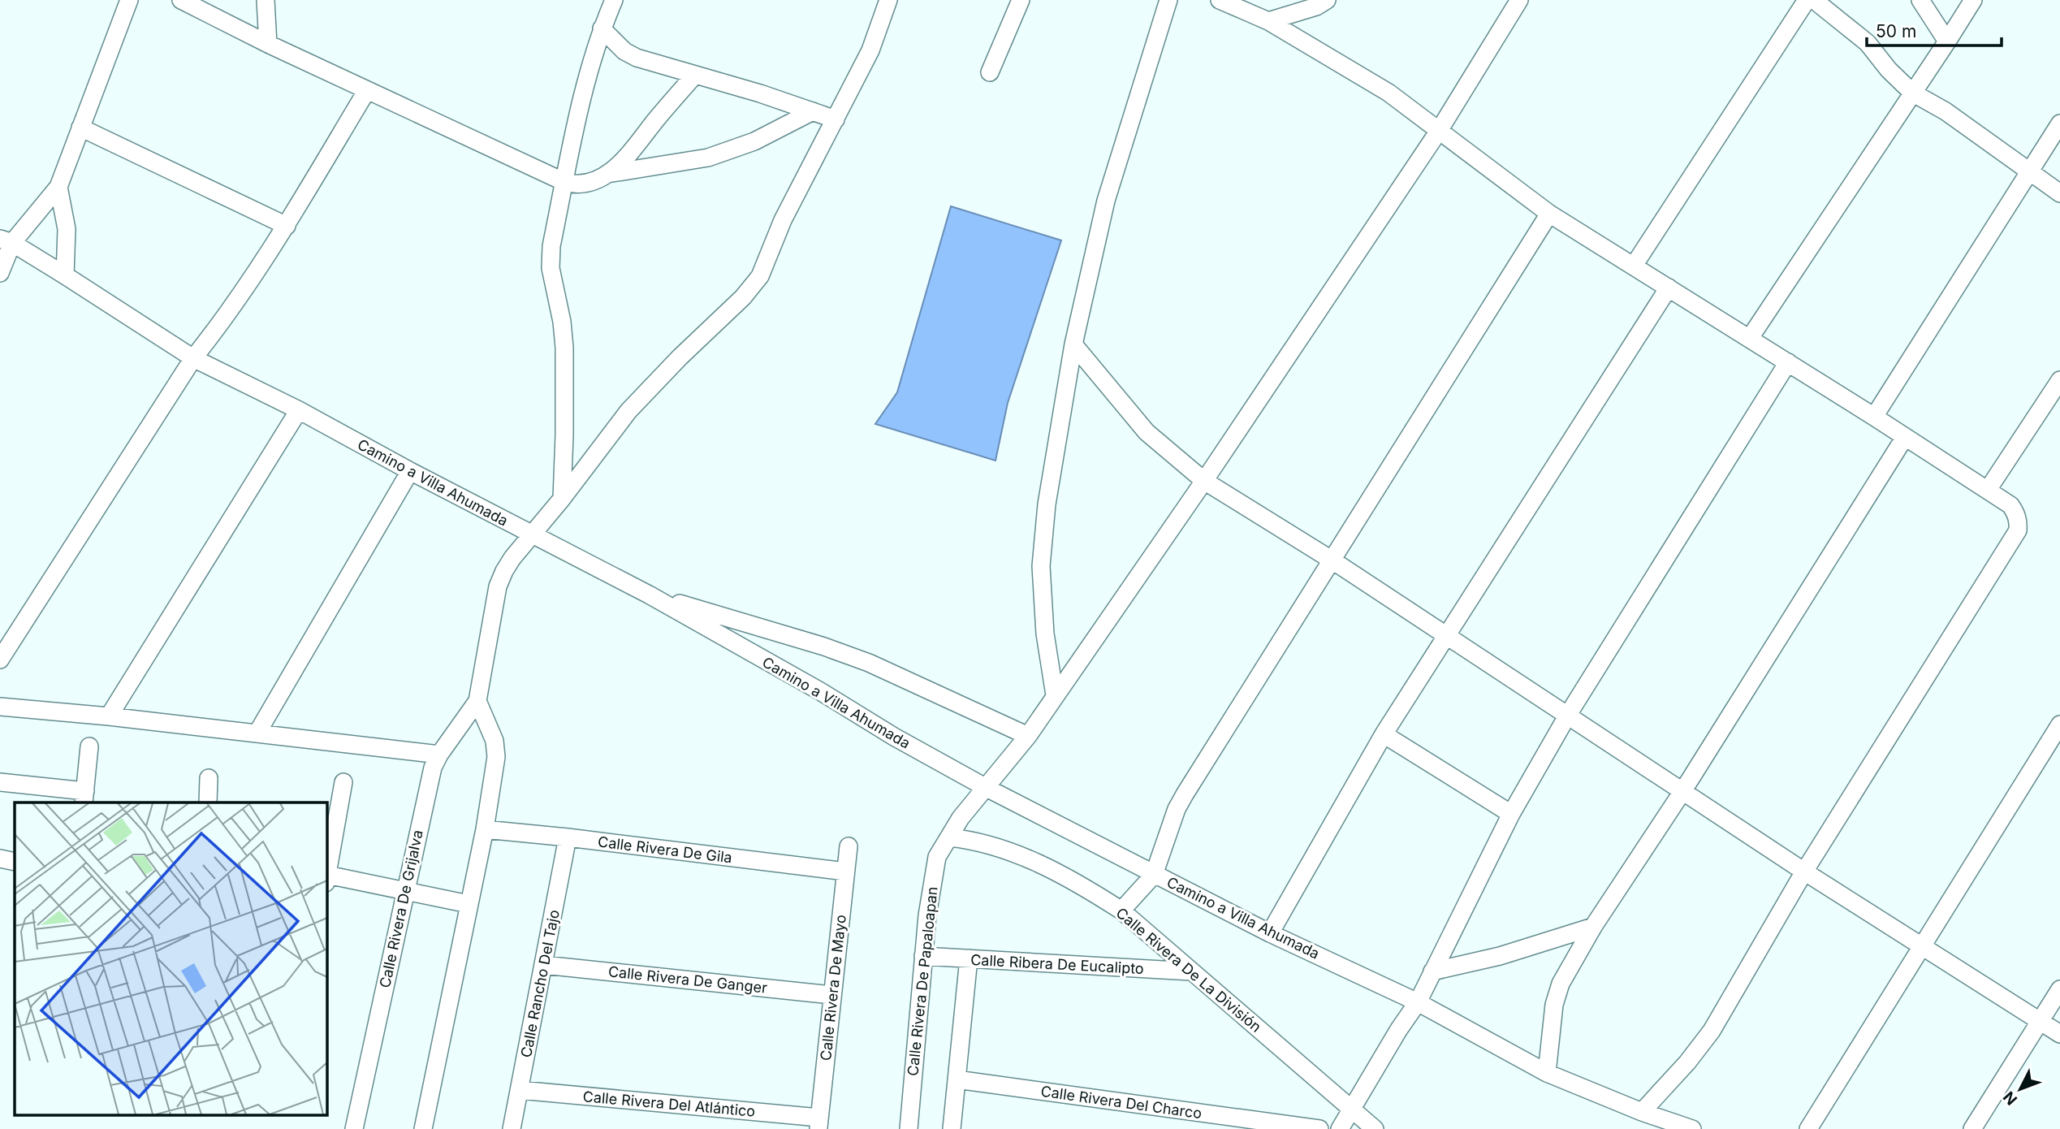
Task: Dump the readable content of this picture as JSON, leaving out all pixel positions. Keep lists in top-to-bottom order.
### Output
{
  "streets": {
    "street": [
      "Camino a Villa Ahumada",
      "Calle Rivera De Gila",
      "Calle Rivera De Grijalva",
      "Calle Ribera De Eucalipto",
      "Calle Rivera De La División",
      "Calle Rivera De Ganger",
      "Calle Rivera De Papaloapan",
      "Calle Rancho Del Tajo",
      "Calle Rivera De Mayo",
      "Calle Rivera Del Charco",
      "Calle Rivera Del Atlántico"
    ]
  },
  "crossings": [
    ["Camino a Villa Ahumada", "Calle Rivera De Papaloapan"],
    ["Calle Rivera De Gila", "Calle Rancho Del Tajo"],
    ["Calle Rivera De Gila", "Calle Rivera De Mayo"],
    ["Calle Ribera De Eucalipto", "Calle Rivera De La División"],
    ["Calle Ribera De Eucalipto", "Calle Rivera De Papaloapan"],
    ["Calle Rivera De La División", "Calle Rivera De Papaloapan"],
    ["Calle Rivera De Ganger", "Calle Rancho Del Tajo"],
    ["Calle Rivera De Ganger", "Calle Rivera De Mayo"],
    ["Calle Rancho Del Tajo", "Calle Rivera Del Atlántico"],
    ["Calle Rivera De Mayo", "Calle Rivera Del Atlántico"]
  ],
  "scale_bar": "50 m",
  "north": "bottom left"
}
